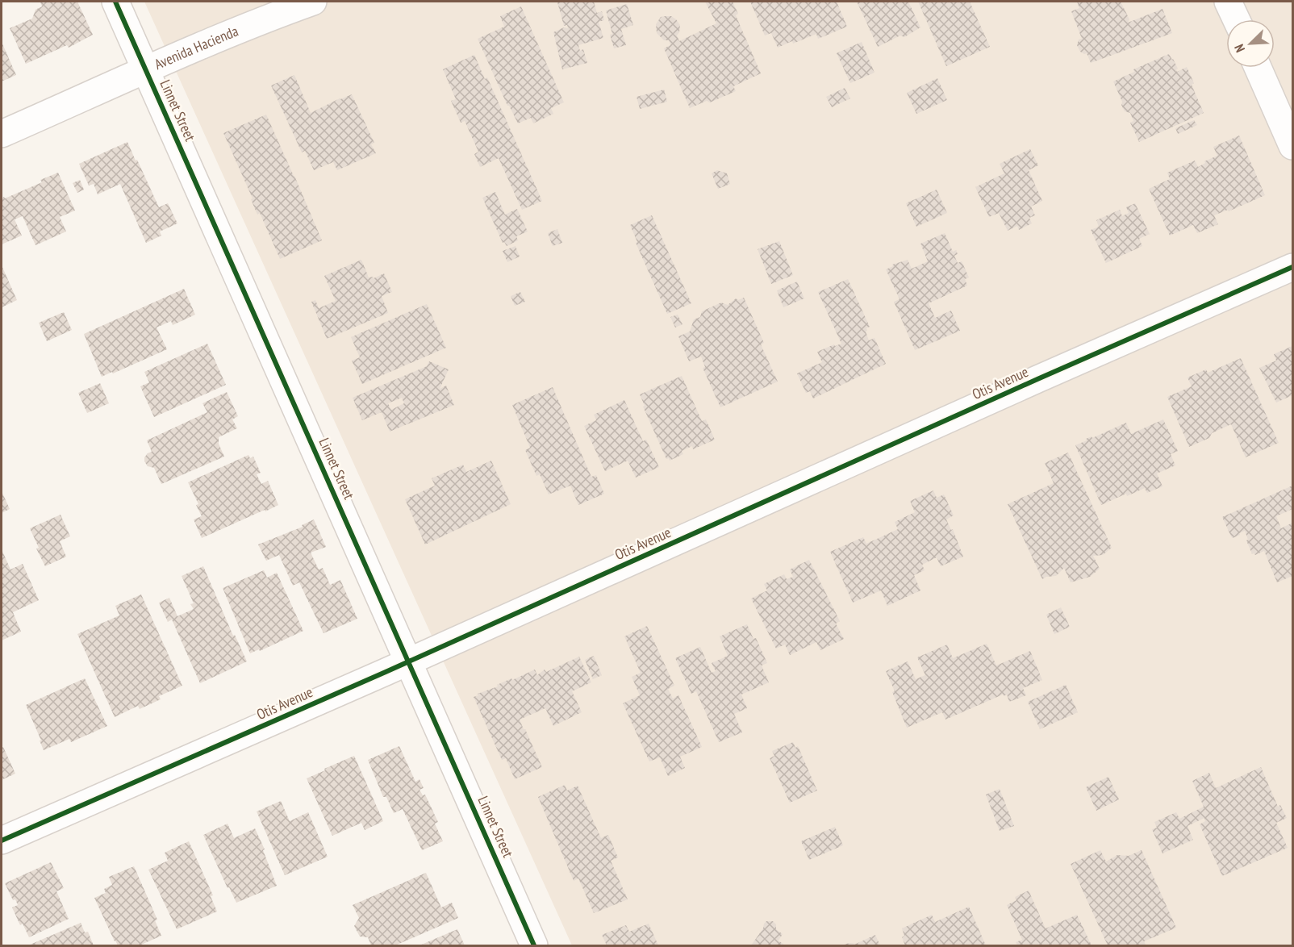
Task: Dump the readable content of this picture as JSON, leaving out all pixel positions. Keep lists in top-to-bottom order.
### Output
{
  "streets": {
    "street": ["Avenida Hacienda", "Linnet Street", "Otis Avenue"]
  },
  "crossings": [
    ["Avenida Hacienda", "Linnet Street"],
    ["Linnet Street", "Otis Avenue"]
  ],
  "north": "bottom left"
}
